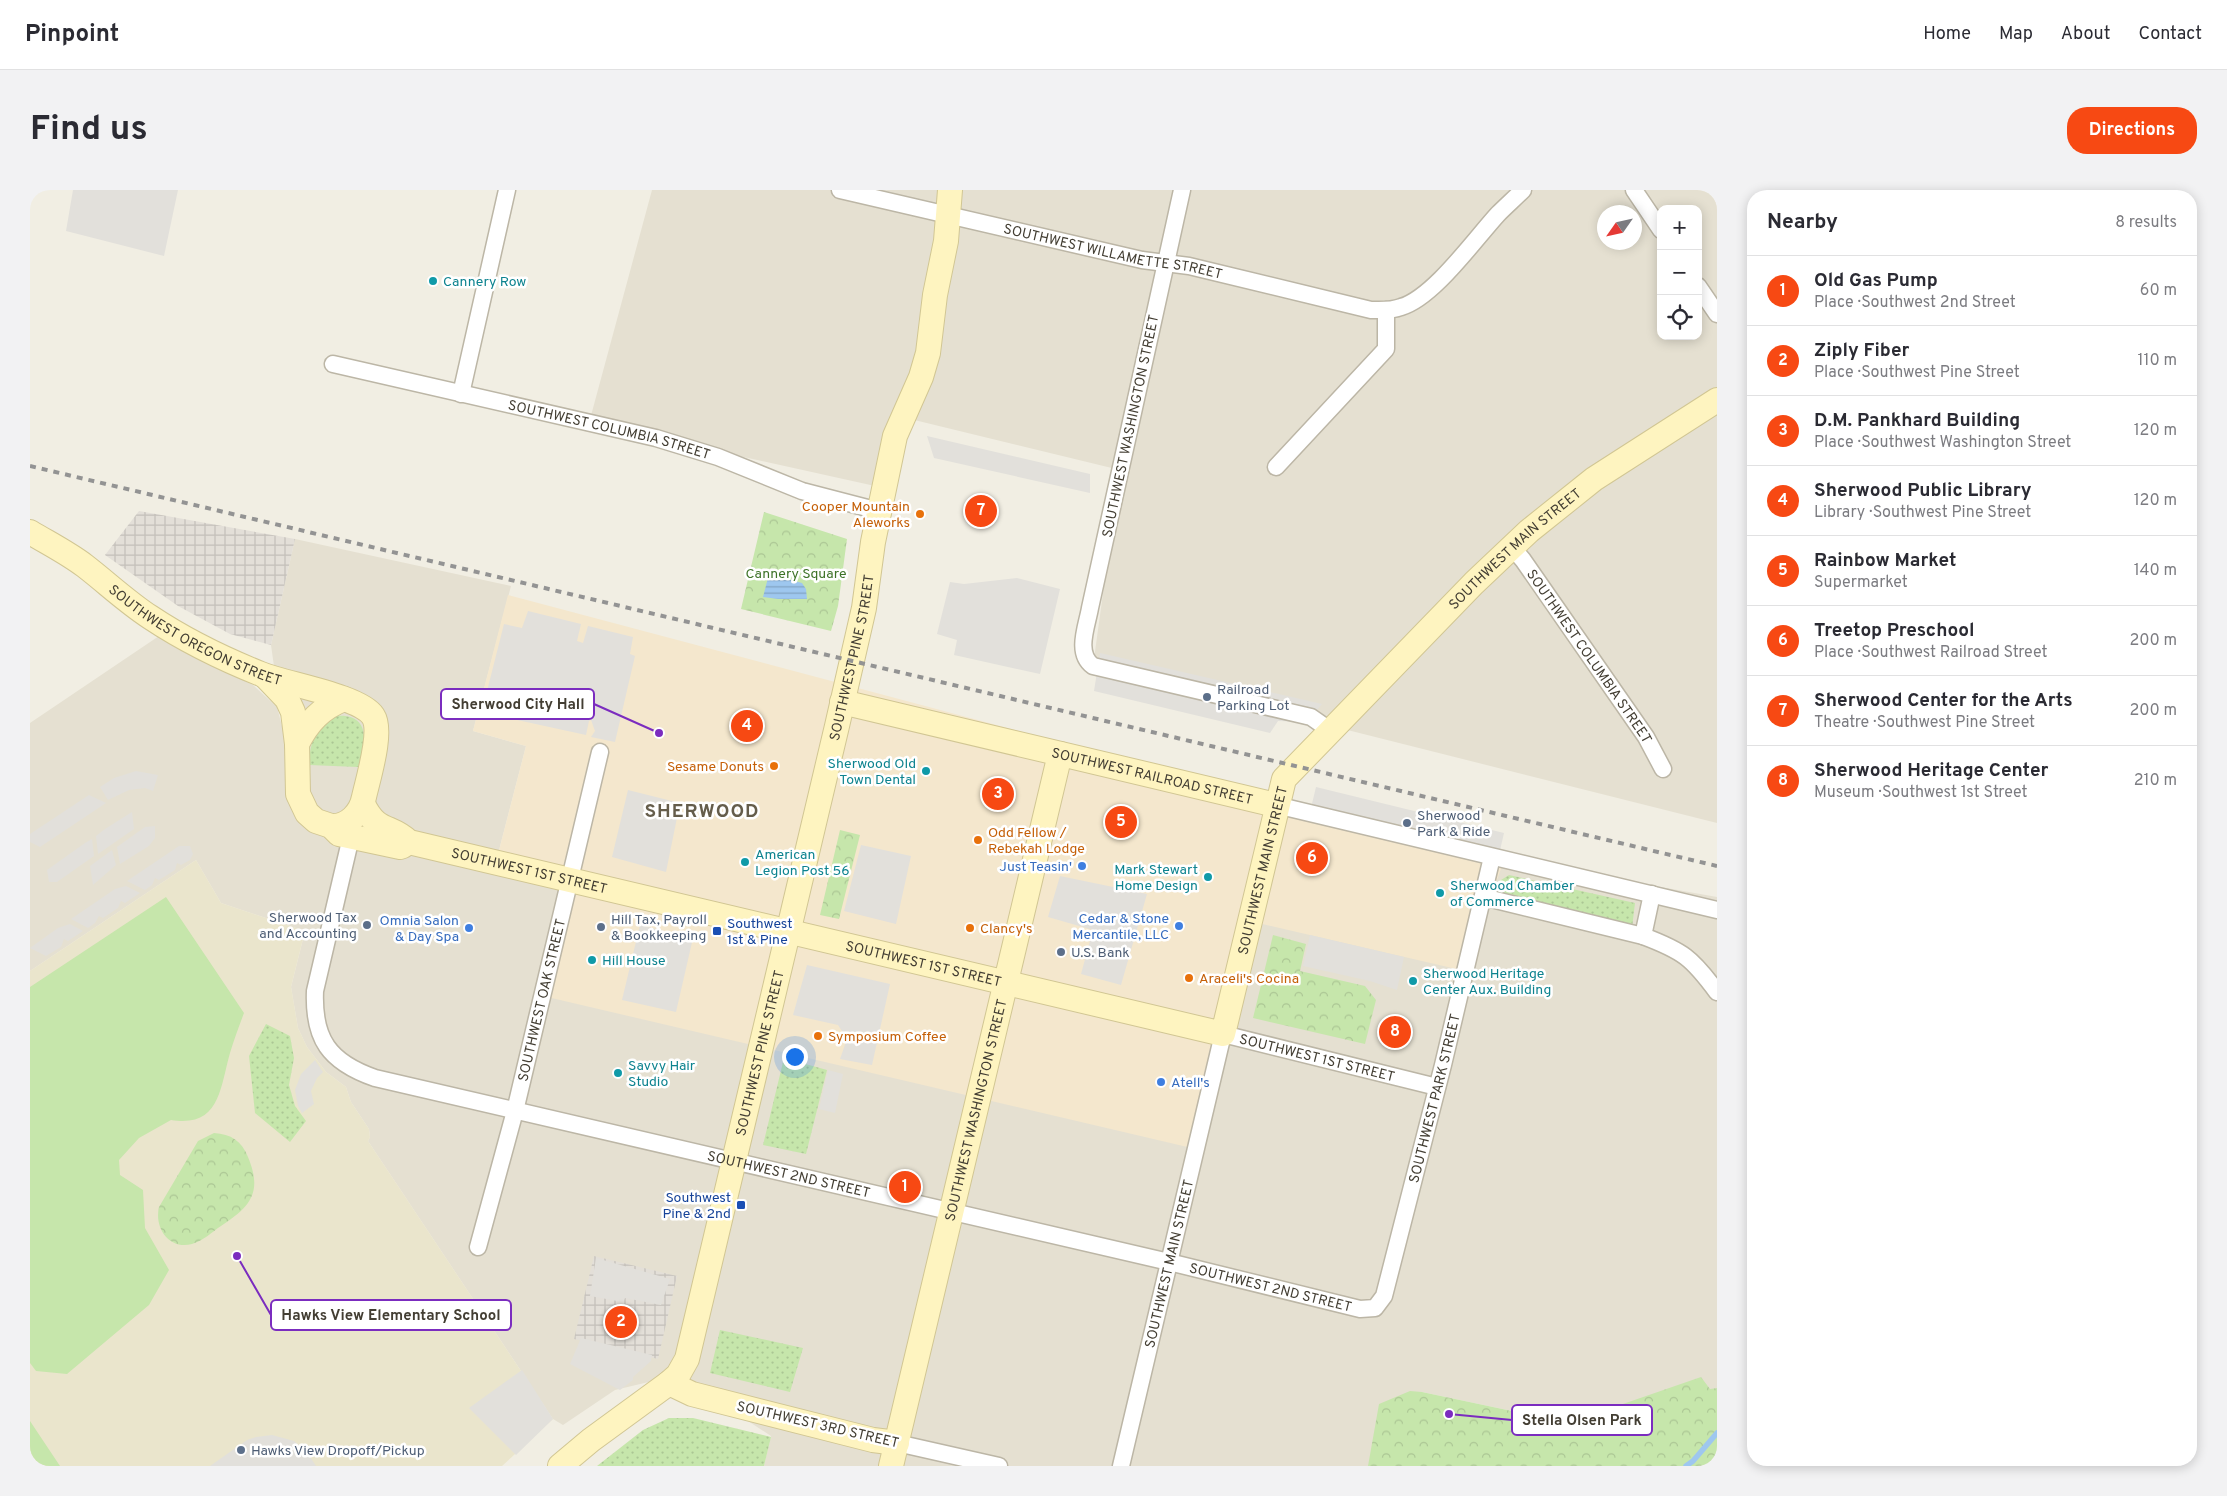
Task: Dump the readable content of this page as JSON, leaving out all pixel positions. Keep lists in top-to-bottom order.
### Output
{
  "streets": {
    "street": [
      "SOUTHWEST WILLAMETTE STREET",
      "SOUTHWEST WASHINGTON STREET",
      "SOUTHWEST COLUMBIA STREET",
      "SOUTHWEST MAIN STREET",
      "SOUTHWEST OREGON STREET",
      "SOUTHWEST PINE STREET",
      "SOUTHWEST RAILROAD STREET",
      "SOUTHWEST 1ST STREET",
      "SOUTHWEST OAK STREET",
      "SOUTHWEST PARK STREET",
      "SOUTHWEST 2ND STREET",
      "SOUTHWEST 3RD STREET"
    ]
  },
  "crossings": [
    ["SOUTHWEST WILLAMETTE STREET", "SOUTHWEST WASHINGTON STREET"],
    ["SOUTHWEST WILLAMETTE STREET", "SOUTHWEST PINE STREET"],
    ["SOUTHWEST WASHINGTON STREET", "SOUTHWEST MAIN STREET"],
    ["SOUTHWEST WASHINGTON STREET", "SOUTHWEST RAILROAD STREET"],
    ["SOUTHWEST WASHINGTON STREET", "SOUTHWEST 1ST STREET"],
    ["SOUTHWEST WASHINGTON STREET", "SOUTHWEST 2ND STREET"],
    ["SOUTHWEST WASHINGTON STREET", "SOUTHWEST 3RD STREET"],
    ["SOUTHWEST COLUMBIA STREET", "SOUTHWEST MAIN STREET"],
    ["SOUTHWEST COLUMBIA STREET", "SOUTHWEST PINE STREET"],
    ["SOUTHWEST MAIN STREET", "SOUTHWEST RAILROAD STREET"],
    ["SOUTHWEST MAIN STREET", "SOUTHWEST 1ST STREET"],
    ["SOUTHWEST MAIN STREET", "SOUTHWEST 2ND STREET"],
    ["SOUTHWEST OREGON STREET", "SOUTHWEST 1ST STREET"],
    ["SOUTHWEST PINE STREET", "SOUTHWEST RAILROAD STREET"],
    ["SOUTHWEST PINE STREET", "SOUTHWEST 1ST STREET"],
    ["SOUTHWEST PINE STREET", "SOUTHWEST 2ND STREET"],
    ["SOUTHWEST PINE STREET", "SOUTHWEST 3RD STREET"],
    ["SOUTHWEST RAILROAD STREET", "SOUTHWEST PARK STREET"],
    ["SOUTHWEST 1ST STREET", "SOUTHWEST OAK STREET"],
    ["SOUTHWEST 1ST STREET", "SOUTHWEST PARK STREET"],
    ["SOUTHWEST 1ST STREET", "SOUTHWEST 2ND STREET"],
    ["SOUTHWEST OAK STREET", "SOUTHWEST 2ND STREET"],
    ["SOUTHWEST PARK STREET", "SOUTHWEST 2ND STREET"]
  ],
  "districts": ["SHERWOOD"],
  "parks": ["Cannery Square"],
  "places": {
    "other": [
      "Cannery Row",
      "Cooper Mountain Aleworks",
      "Railroad Parking Lot",
      "Sherwood City Hall",
      "Sesame Donuts",
      "Sherwood Old Town Dental",
      "Sherwood Park & Ride",
      "Odd Fellow / Rebekah Lodge",
      "American Legion Post 56",
      "Just Teasin'",
      "Mark Stewart Home Design",
      "Sherwood Chamber of Commerce",
      "Sherwood Tax and Accounting",
      "Cedar & Stone Mercantile, LLC",
      "Hill Tax, Payroll & Bookkeeping",
      "Omnia Salon & Day Spa",
      "Clancy's",
      "U.S. Bank",
      "Hill House",
      "Araceli's Cocina",
      "Sherwood Heritage Center Aux. Building",
      "Symposium Coffee",
      "Savvy Hair Studio",
      "Atell's",
      "Hawks View Elementary School",
      "Stella Olsen Park",
      "Hawks View Dropoff/Pickup"
    ],
    "transit": ["Southwest 1st & Pine", "Southwest Pine & 2nd"]
  },
  "north": "bottom left",
  "page": {
    "header": "Pinpoint",
    "nav": [
      "Home",
      "Map",
      "About",
      "Contact"
    ],
    "buttons": "Directions",
    "title": "Find us",
    "heading": ["Nearby", "8 results"],
    "map_buttons": ["+", "−"],
    "list": [
      {
        "mark": "1",
        "name": "Old Gas Pump",
        "note": "Place · Southwest 2nd Street",
        "value": "60 m"
      },
      {
        "mark": "2",
        "name": "Ziply Fiber",
        "note": "Place · Southwest Pine Street",
        "value": "110 m"
      },
      {
        "mark": "3",
        "name": "D.M. Pankhard Building",
        "note": "Place · Southwest Washington Street",
        "value": "120 m"
      },
      {
        "mark": "4",
        "name": "Sherwood Public Library",
        "note": "Library · Southwest Pine Street",
        "value": "120 m"
      },
      {
        "mark": "5",
        "name": "Rainbow Market",
        "note": "Supermarket",
        "value": "140 m"
      },
      {
        "mark": "6",
        "name": "Treetop Preschool",
        "note": "Place · Southwest Railroad Street",
        "value": "200 m"
      },
      {
        "mark": "7",
        "name": "Sherwood Center for the Arts",
        "note": "Theatre · Southwest Pine Street",
        "value": "200 m"
      },
      {
        "mark": "8",
        "name": "Sherwood Heritage Center",
        "note": "Museum · Southwest 1st Street",
        "value": "210 m"
      }
    ],
    "pins": [
      "7",
      "4",
      "3",
      "5",
      "6",
      "8",
      "1",
      "2"
    ]
  }
}
